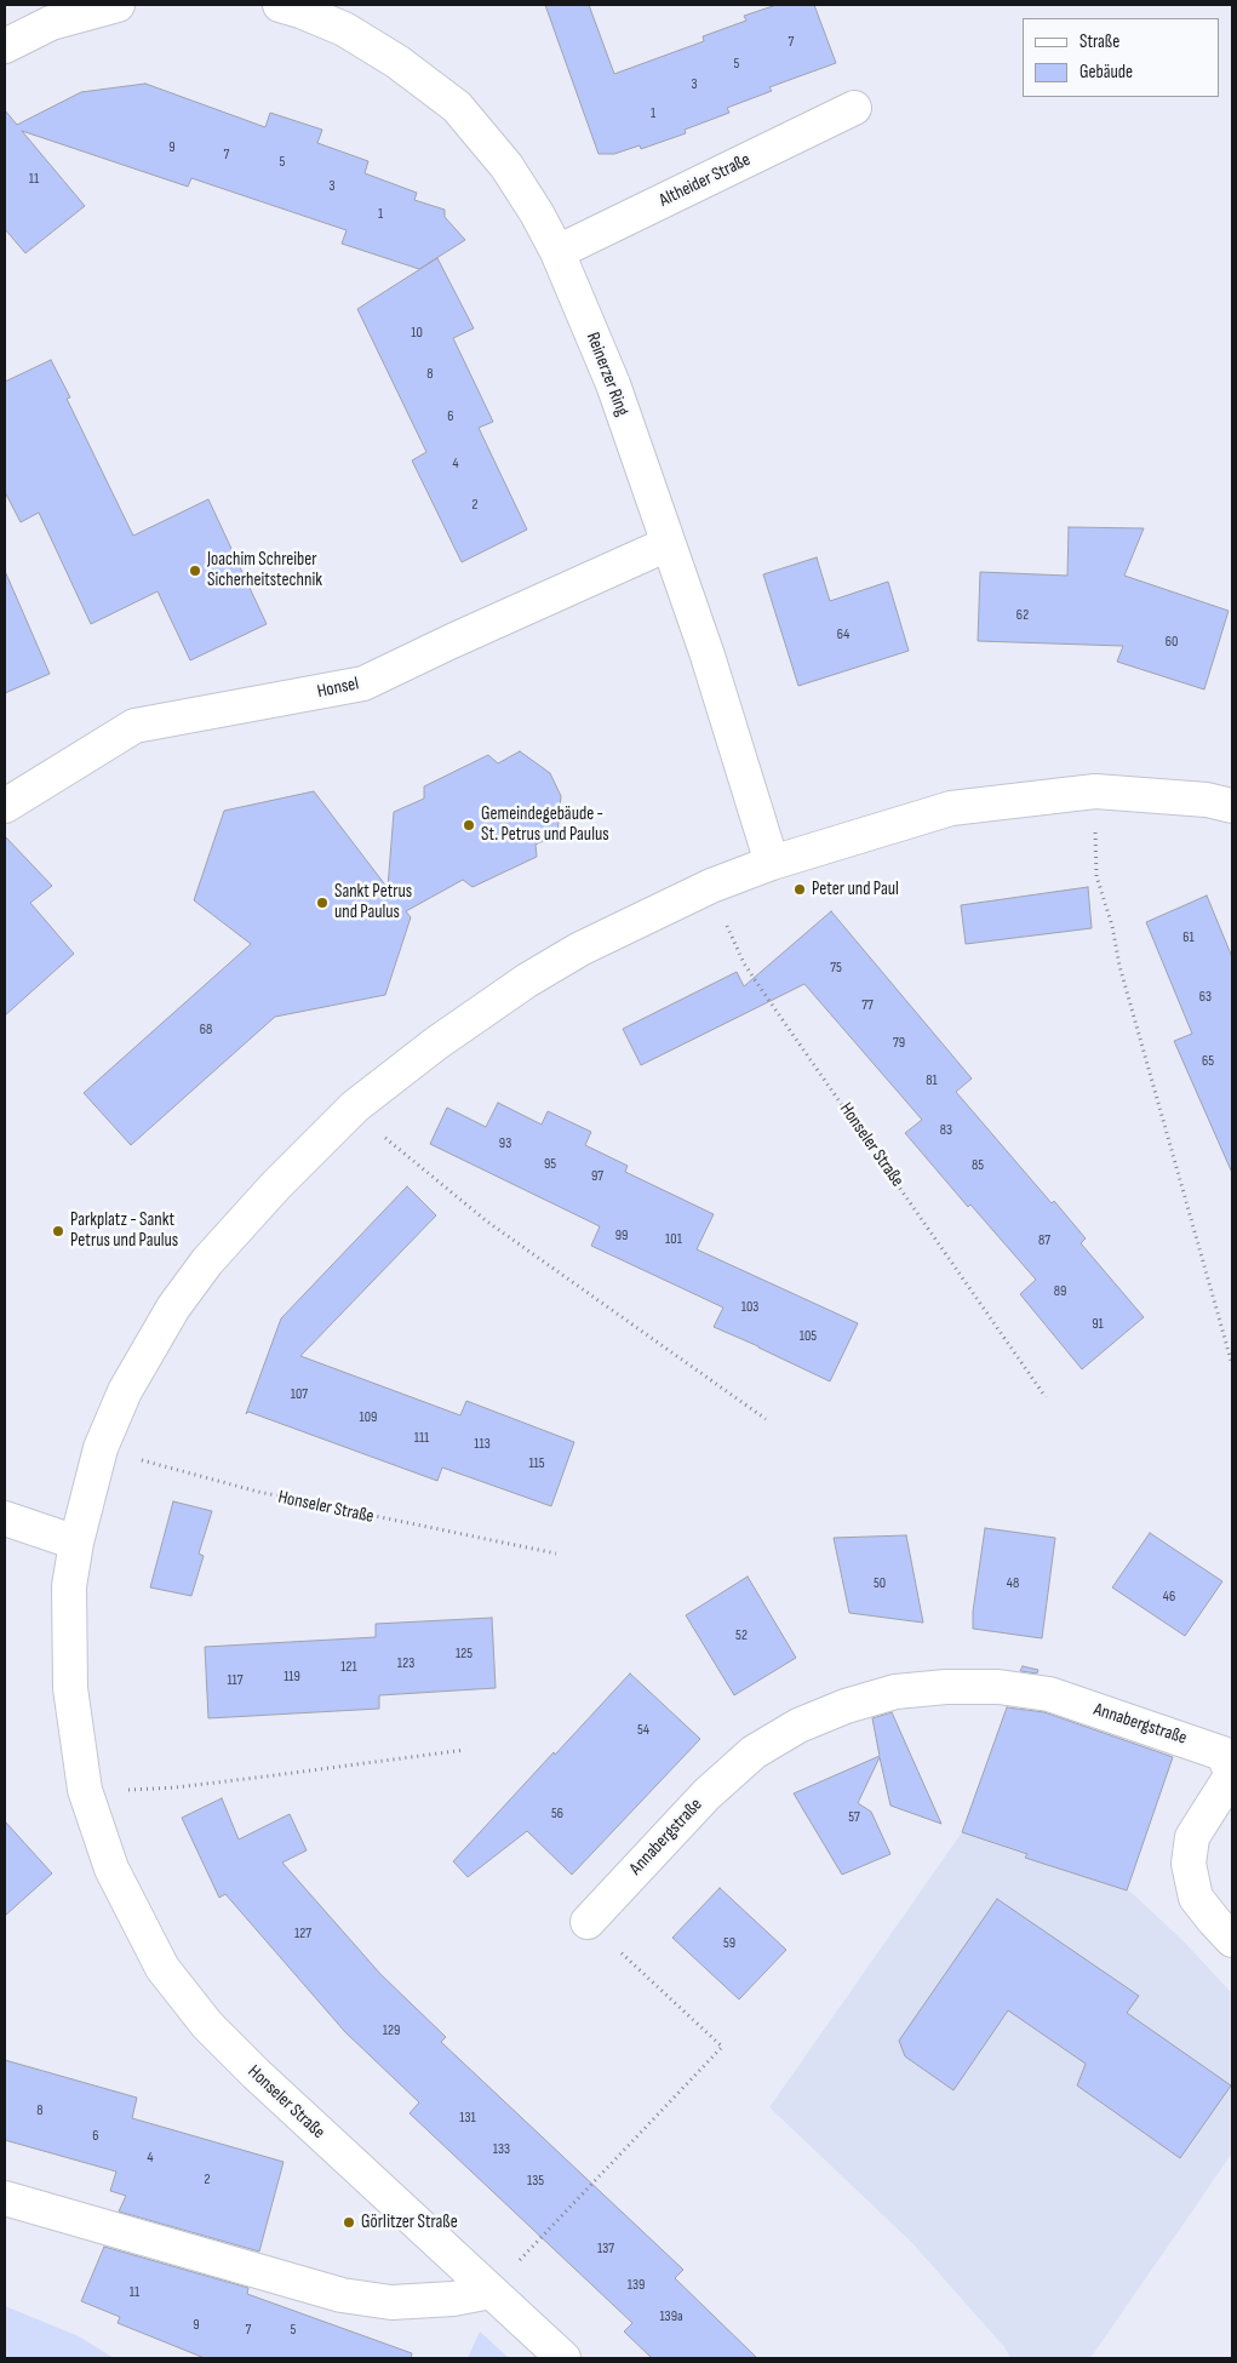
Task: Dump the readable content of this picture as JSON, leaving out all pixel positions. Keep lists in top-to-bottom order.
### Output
{
  "streets": {
    "street": [
      "Altheider Straße",
      "Reinerzer Ring",
      "Honsel",
      "Honseler Straße",
      "Annabergstraße"
    ]
  },
  "crossings": [
    ["Altheider Straße", "Reinerzer Ring"],
    ["Reinerzer Ring", "Honsel"],
    ["Reinerzer Ring", "Honseler Straße"]
  ],
  "places": [
    "Joachim Schreiber Sicherheitstechnik",
    "Gemeindegebäude - St. Petrus und Paulus",
    "Peter und Paul",
    "Sankt Petrus und Paulus",
    "Parkplatz - Sankt Petrus und Paulus",
    "Görlitzer Straße"
  ],
  "house_numbers": [
    "7",
    "5",
    "3",
    "1",
    "9",
    "7",
    "5",
    "11",
    "3",
    "1",
    "10",
    "8",
    "6",
    "4",
    "2",
    "62",
    "64",
    "60",
    "61",
    "75",
    "63",
    "77",
    "68",
    "79",
    "65",
    "81",
    "83",
    "93",
    "95",
    "85",
    "97",
    "99",
    "101",
    "87",
    "89",
    "103",
    "91",
    "105",
    "107",
    "109",
    "111",
    "113",
    "115",
    "50",
    "48",
    "46",
    "52",
    "125",
    "123",
    "121",
    "119",
    "117",
    "54",
    "56",
    "57",
    "127",
    "59",
    "129",
    "8",
    "131",
    "6",
    "133",
    "4",
    "2",
    "135",
    "137",
    "139",
    "11",
    "139a",
    "9",
    "7",
    "5"
  ],
  "legend": ["Straße", "Gebäude"]
}
